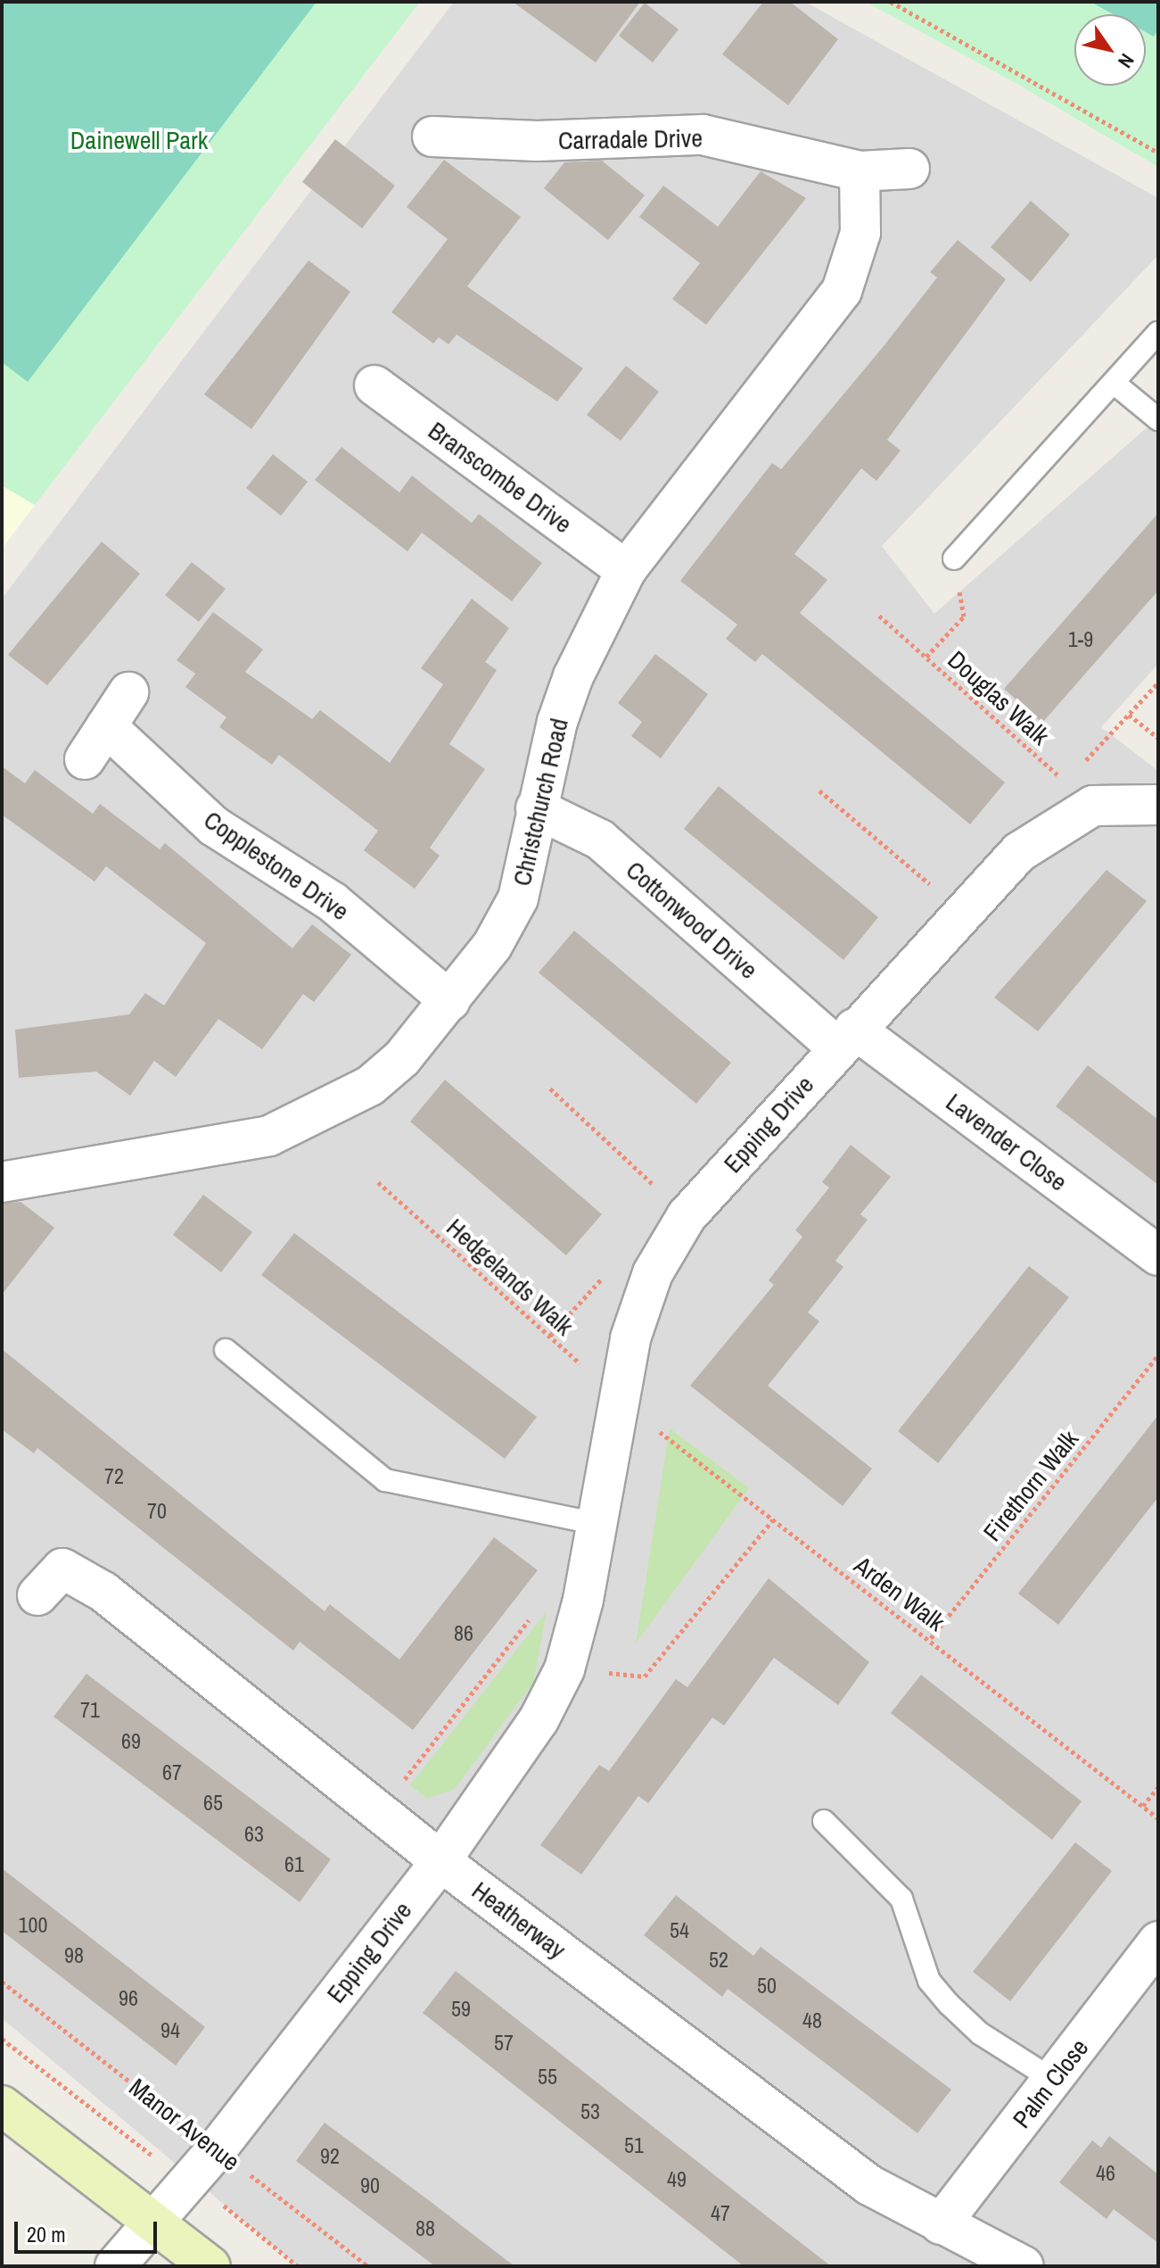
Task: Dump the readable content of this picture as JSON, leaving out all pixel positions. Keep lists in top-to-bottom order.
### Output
{
  "streets": {
    "street": [
      "Carradale Drive",
      "Branscombe Drive",
      "Christchurch Road",
      "Copplestone Drive",
      "Cottonwood Drive",
      "Epping Drive",
      "Lavender Close",
      "Heatherway",
      "Palm Close"
    ],
    "path": [
      "Douglas Walk",
      "Hedgelands Walk",
      "Firethorn Walk",
      "Arden Walk",
      "Manor Avenue"
    ]
  },
  "crossings": [
    ["Carradale Drive", "Christchurch Road"],
    ["Branscombe Drive", "Christchurch Road"],
    ["Douglas Walk", "Epping Drive"],
    ["Christchurch Road", "Copplestone Drive"],
    ["Christchurch Road", "Cottonwood Drive"],
    ["Cottonwood Drive", "Epping Drive"],
    ["Cottonwood Drive", "Lavender Close"],
    ["Epping Drive", "Lavender Close"],
    ["Epping Drive", "Hedgelands Walk"],
    ["Epping Drive", "Arden Walk"],
    ["Epping Drive", "Heatherway"],
    ["Epping Drive", "Manor Avenue"],
    ["Hedgelands Walk", "Arden Walk"],
    ["Firethorn Walk", "Arden Walk"],
    ["Heatherway", "Palm Close"]
  ],
  "parks": ["Dainewell Park"],
  "house_numbers": [
    "1-9",
    "72",
    "70",
    "86",
    "71",
    "69",
    "67",
    "65",
    "63",
    "61",
    "100",
    "54",
    "98",
    "52",
    "50",
    "96",
    "59",
    "48",
    "94",
    "57",
    "55",
    "53",
    "51",
    "92",
    "46",
    "49",
    "90",
    "47",
    "88"
  ],
  "scale_bar": "20 m",
  "north": "bottom right"
}
